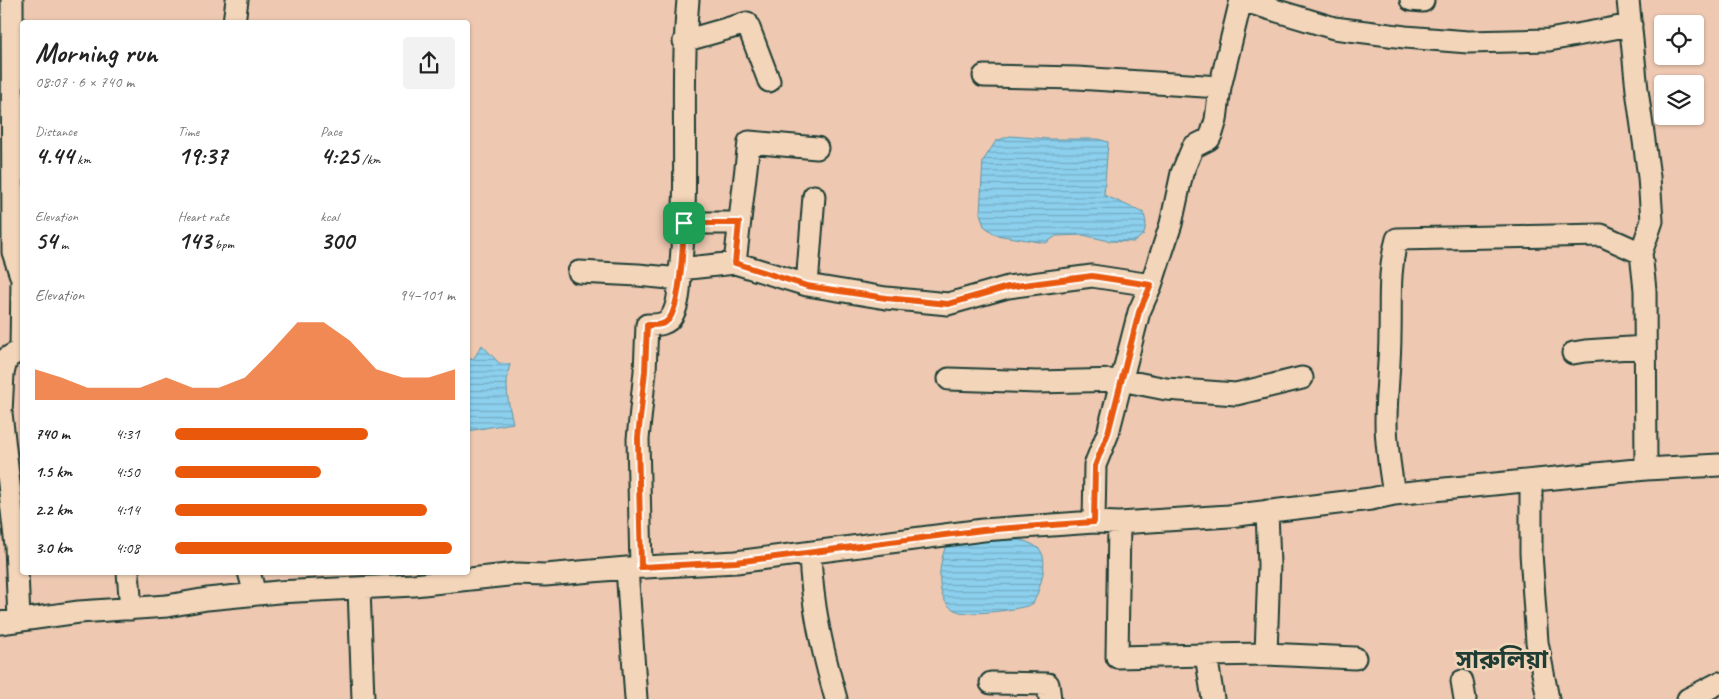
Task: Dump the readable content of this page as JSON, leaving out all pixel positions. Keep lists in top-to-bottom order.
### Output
{
  "districts": ["সারুলিয়া"],
  "page": {
    "heading": ["Morning run", "08:07 · 6 × 740 m"],
    "stats": [
      ["Distance", "4.44 km"],
      ["Time", "19:37"],
      ["Pace", "4:25 /km"],
      ["Elevation", "54 m"],
      ["Heart rate", "143 bpm"],
      ["kcal", "300"]
    ],
    "chart": ["Elevation", "94–101 m"],
    "list": [
      {
        "name": "740 m",
        "note": "4:31"
      },
      {
        "name": "1.5 km",
        "note": "4:50"
      },
      {
        "name": "2.2 km",
        "note": "4:14"
      },
      {
        "name": "3.0 km",
        "note": "4:08"
      }
    ]
  }
}
